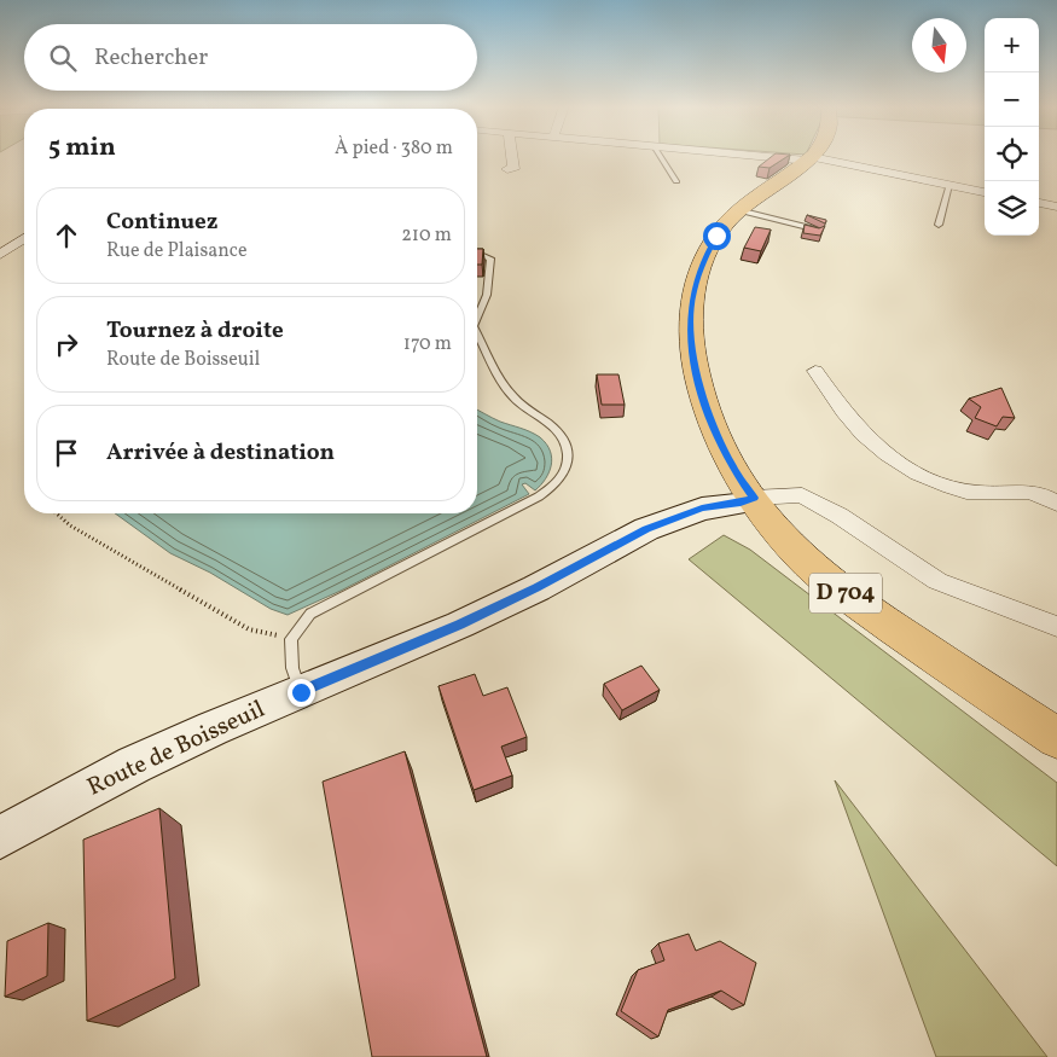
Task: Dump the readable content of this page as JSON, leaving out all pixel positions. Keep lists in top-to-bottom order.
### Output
{
  "streets": {
    "main road": ["D 704", "Route de Boisseuil"]
  },
  "crossings": [
    ["D 704", "Route de Boisseuil"]
  ],
  "north": "bottom",
  "page": {
    "map_buttons": ["+", "−"],
    "search": "Rechercher",
    "heading": ["5 min", "À pied · 380 m"],
    "list": [
      ["Continuez", "Rue de Plaisance", "210 m"],
      ["Tournez à droite", "Route de Boisseuil", "170 m"],
      "Arrivée à destination"
    ]
  }
}
